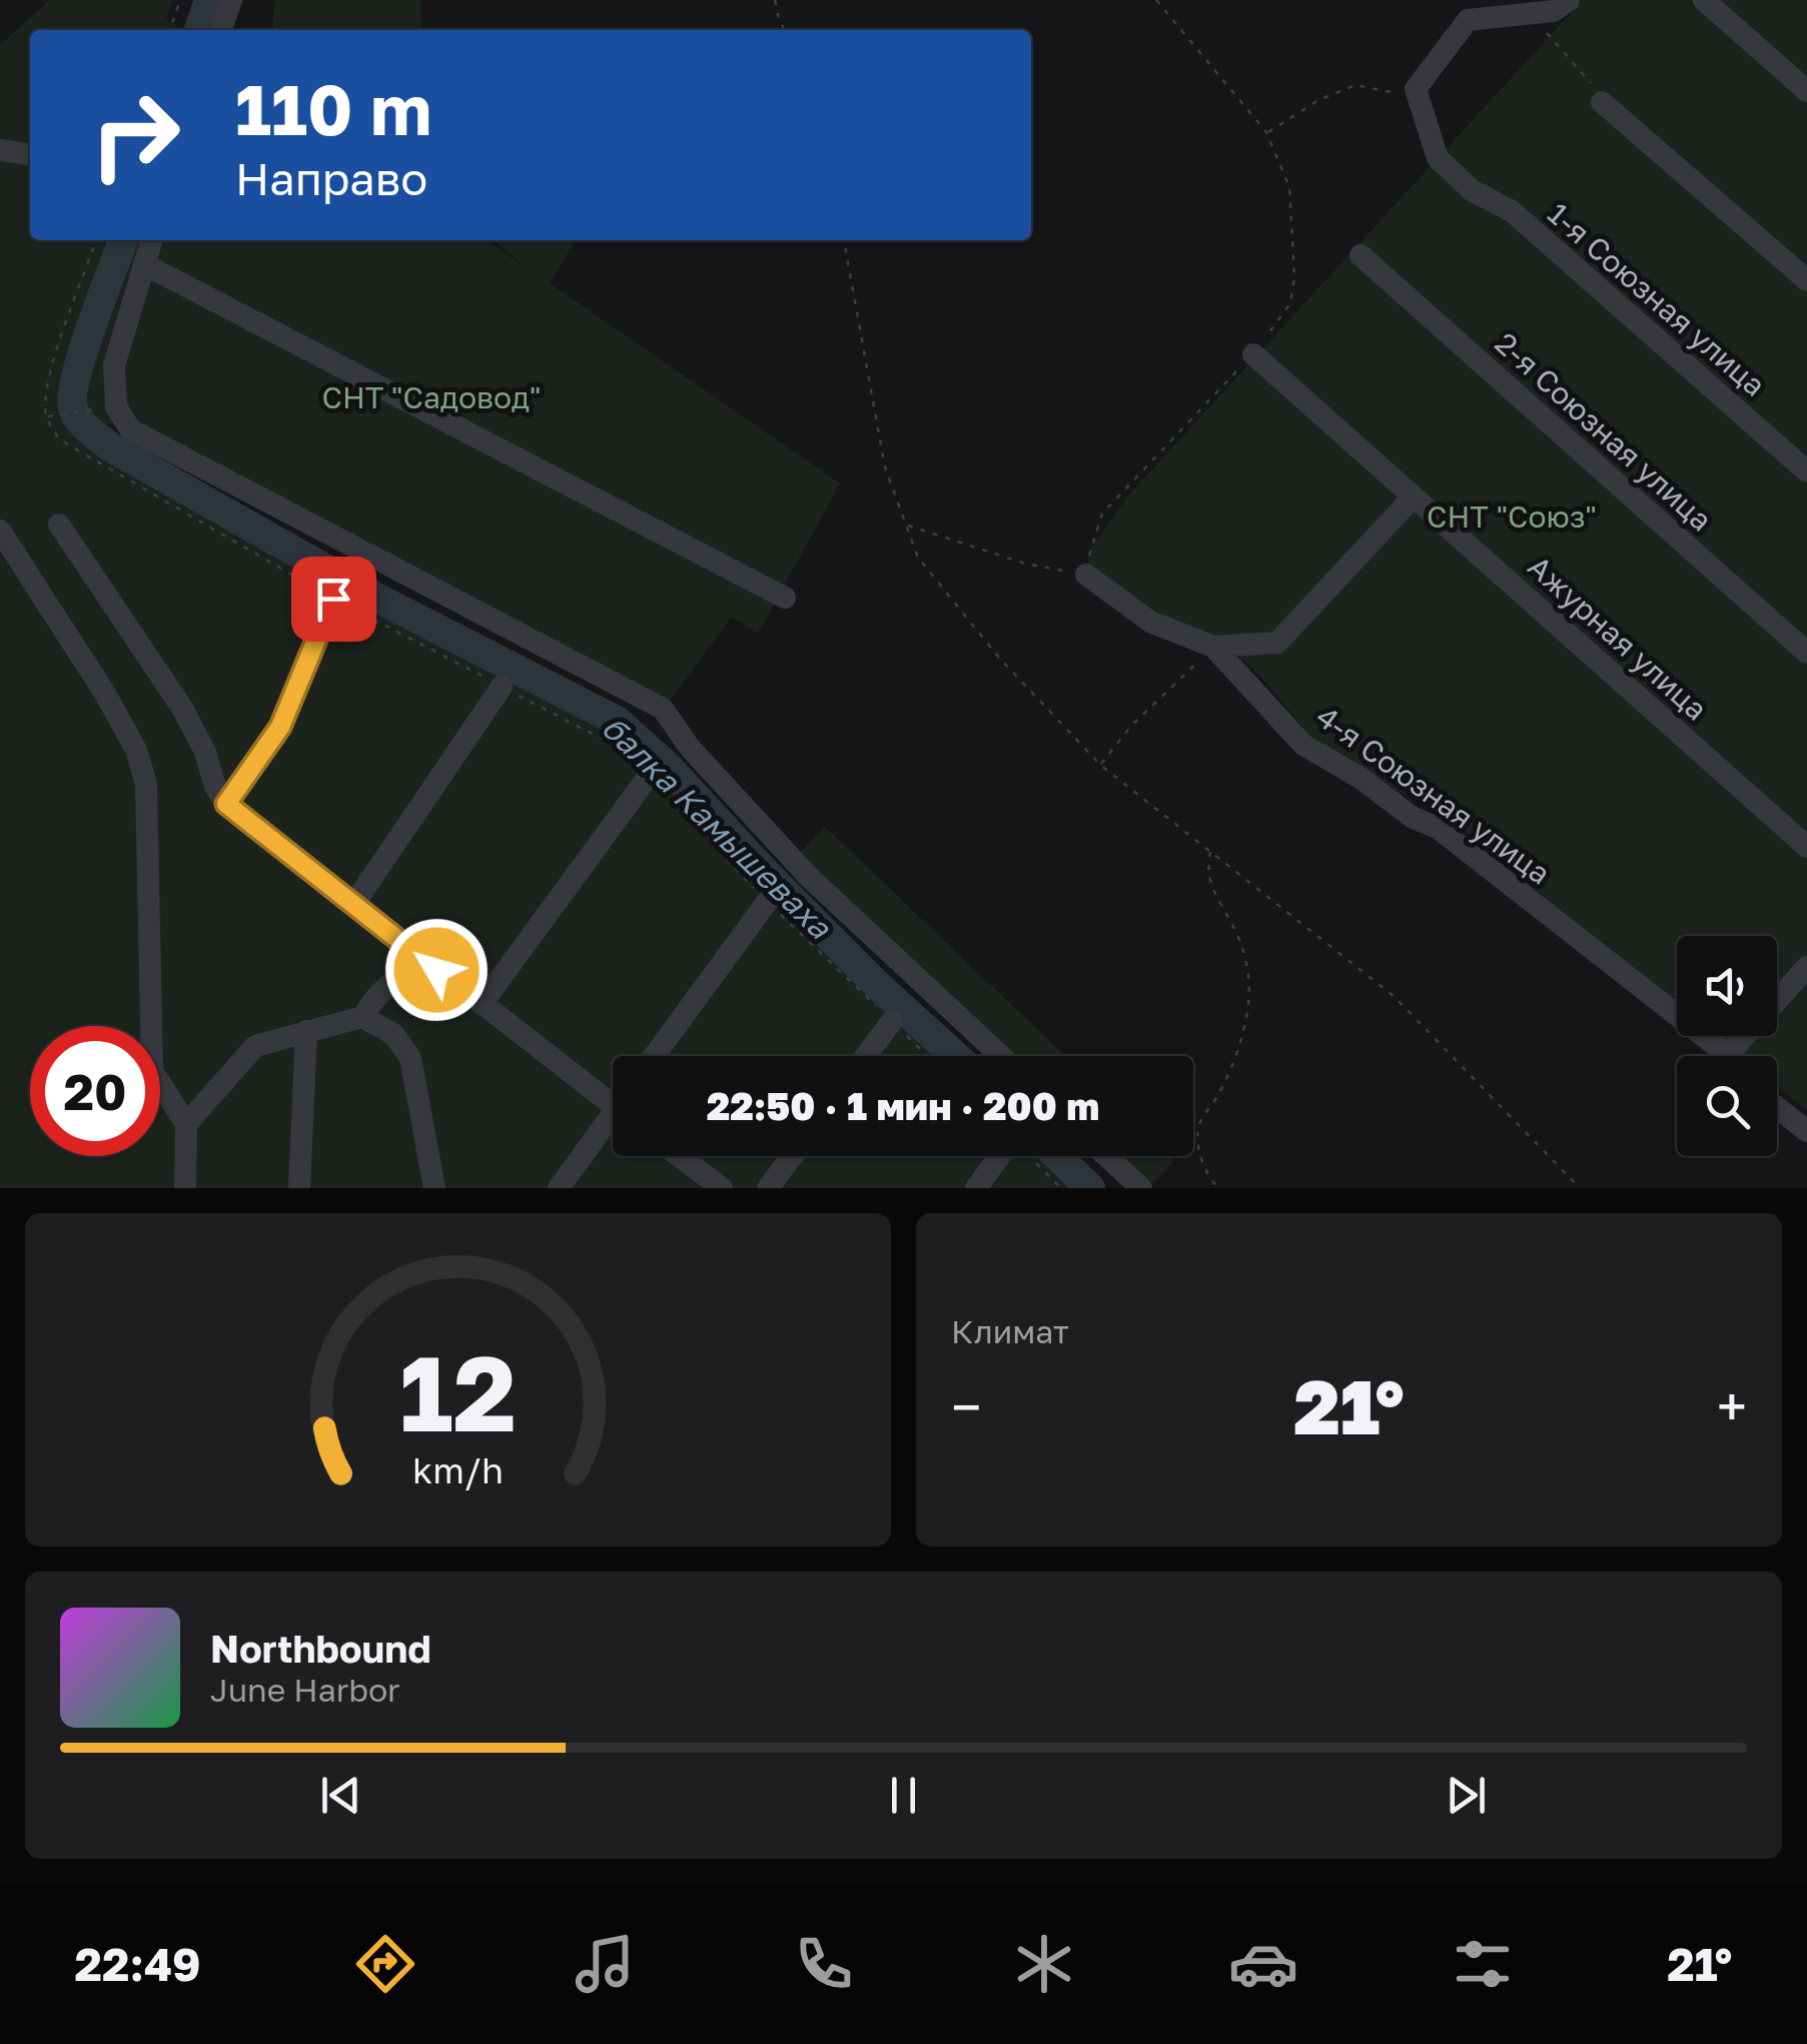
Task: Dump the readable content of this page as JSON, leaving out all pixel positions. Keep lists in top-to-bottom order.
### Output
{
  "streets": {
    "street": [
      "1-я Союзная улица",
      "2-я Союзная улица",
      "Ажурная улица",
      "4-я Союзная улица"
    ]
  },
  "water": ["балка Камышеваха"],
  "parks": ["СНТ \"Садовод\"", "СНТ \"Союз\""],
  "page": {
    "turn": ["110 m", "Направо"],
    "limit": "20",
    "trip": "22:50 · 1 мин · 200 m",
    "tile": "Климат",
    "heat": ["−", "21°", "+"],
    "song": ["Northbound", "June Harbor"],
    "tabs": ["22:49", "21°"],
    "gauge": ["12", "km/h"]
  }
}
